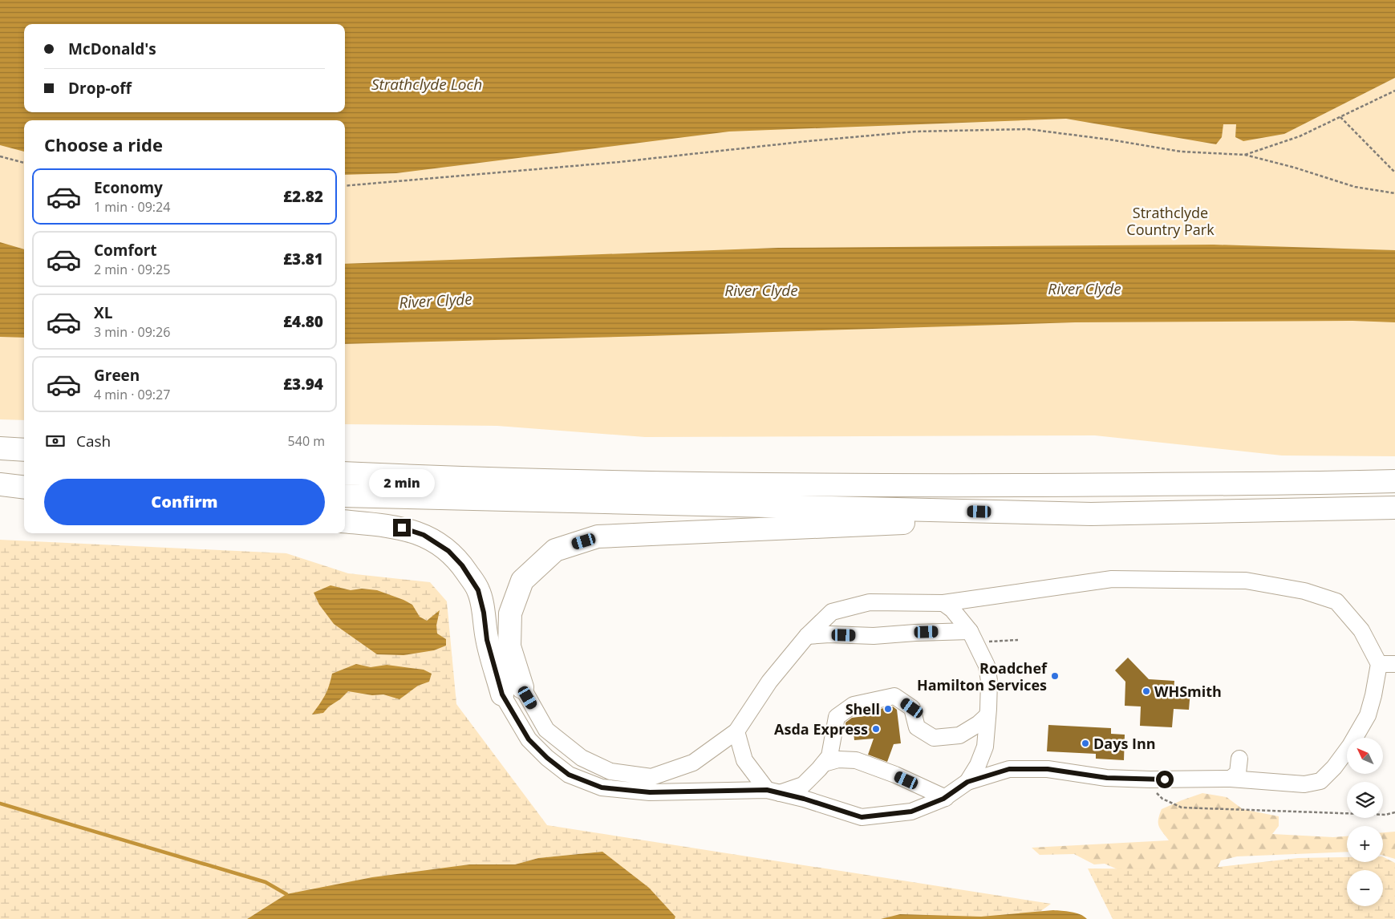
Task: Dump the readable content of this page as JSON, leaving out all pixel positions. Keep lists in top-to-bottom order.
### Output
{
  "water": ["Strathclyde Loch", "River Clyde"],
  "parks": ["Strathclyde Country Park"],
  "places": [
    "Roadchef Hamilton Services",
    "WHSmith",
    "Shell",
    "Asda Express",
    "Days Inn"
  ],
  "north": "top left",
  "page": {
    "banner": ["McDonald's", "Drop-off"],
    "heading": "Choose a ride",
    "list": [
      {
        "name": "Economy",
        "note": "1 min · 09:24",
        "value": "£2.82"
      },
      {
        "name": "Comfort",
        "note": "2 min · 09:25",
        "value": "£3.81"
      },
      {
        "name": "XL",
        "note": "3 min · 09:26",
        "value": "£4.80"
      },
      {
        "name": "Green",
        "note": "4 min · 09:27",
        "value": "£3.94"
      }
    ],
    "pay": ["Cash", "540 m"],
    "bubble": "2 min",
    "buttons": "Confirm",
    "map_buttons": ["+", "−"]
  }
}
